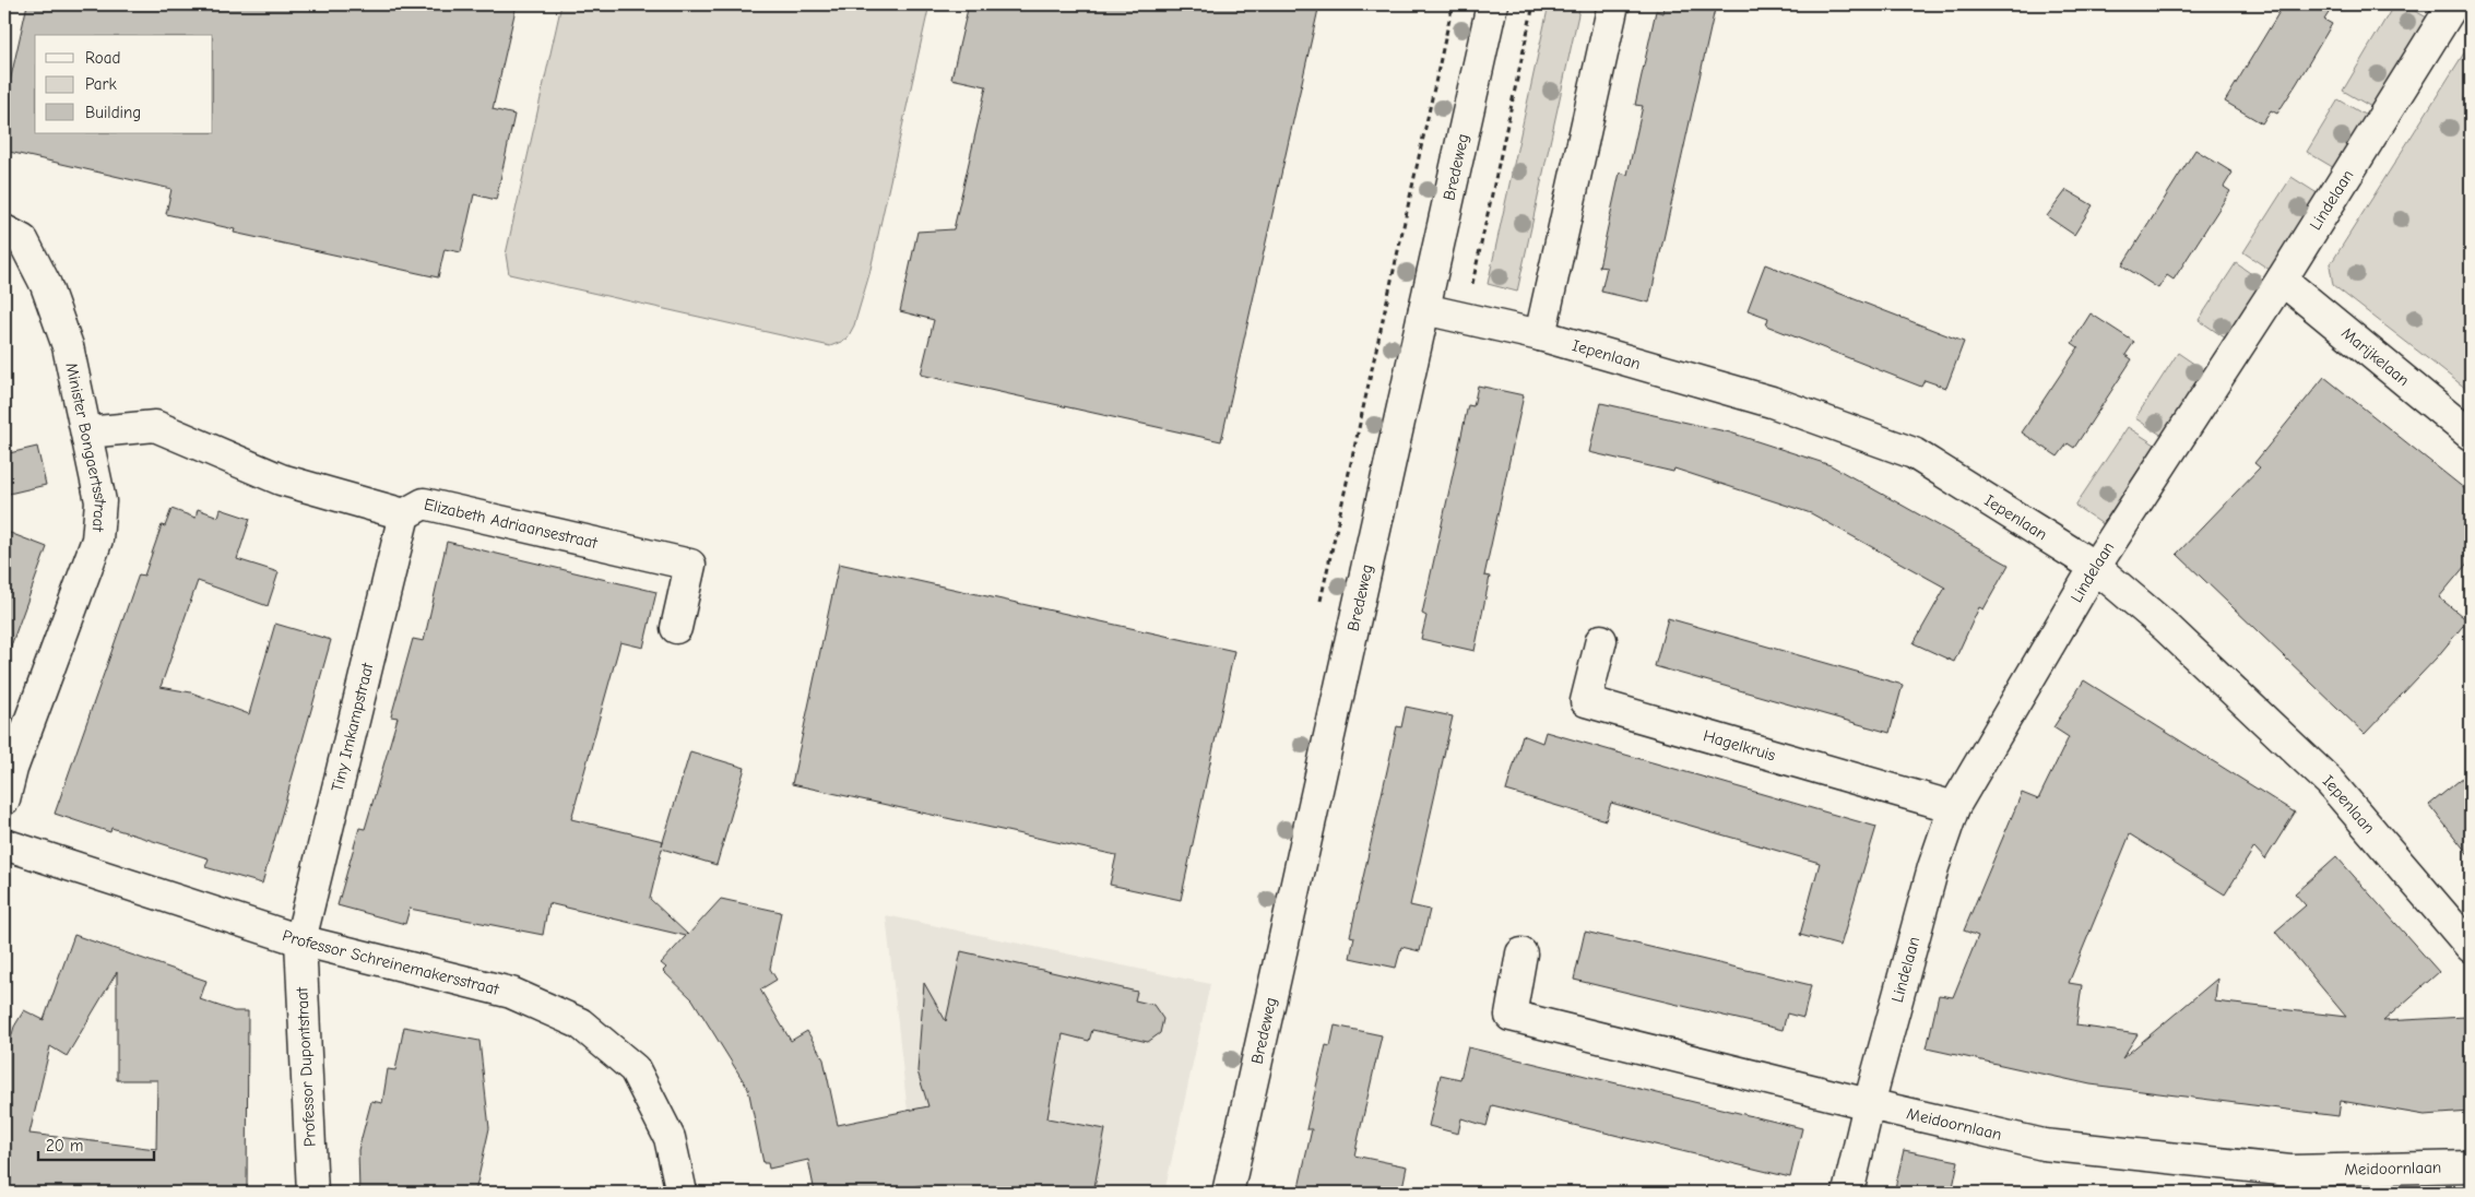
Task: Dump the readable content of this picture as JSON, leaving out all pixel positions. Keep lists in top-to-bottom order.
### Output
{
  "streets": {
    "street": [
      "Bredeweg",
      "Lindelaan",
      "Iepenlaan",
      "Marijkelaan",
      "Minister Bongaertsstraat",
      "Elizabeth Adriaansestraat",
      "Tiny Imkampstraat",
      "Hagelkruis",
      "Professor Schreinemakersstraat",
      "Professor Dupontstraat",
      "Meidoornlaan"
    ]
  },
  "crossings": [
    ["Bredeweg", "Iepenlaan"],
    ["Lindelaan", "Iepenlaan"],
    ["Lindelaan", "Marijkelaan"],
    ["Lindelaan", "Hagelkruis"],
    ["Lindelaan", "Meidoornlaan"],
    ["Minister Bongaertsstraat", "Elizabeth Adriaansestraat"],
    ["Elizabeth Adriaansestraat", "Tiny Imkampstraat"],
    ["Tiny Imkampstraat", "Professor Schreinemakersstraat"],
    ["Tiny Imkampstraat", "Professor Dupontstraat"],
    ["Professor Schreinemakersstraat", "Professor Dupontstraat"]
  ],
  "legend": ["Road", "Park", "Building"],
  "scale_bar": "20 m"
}
